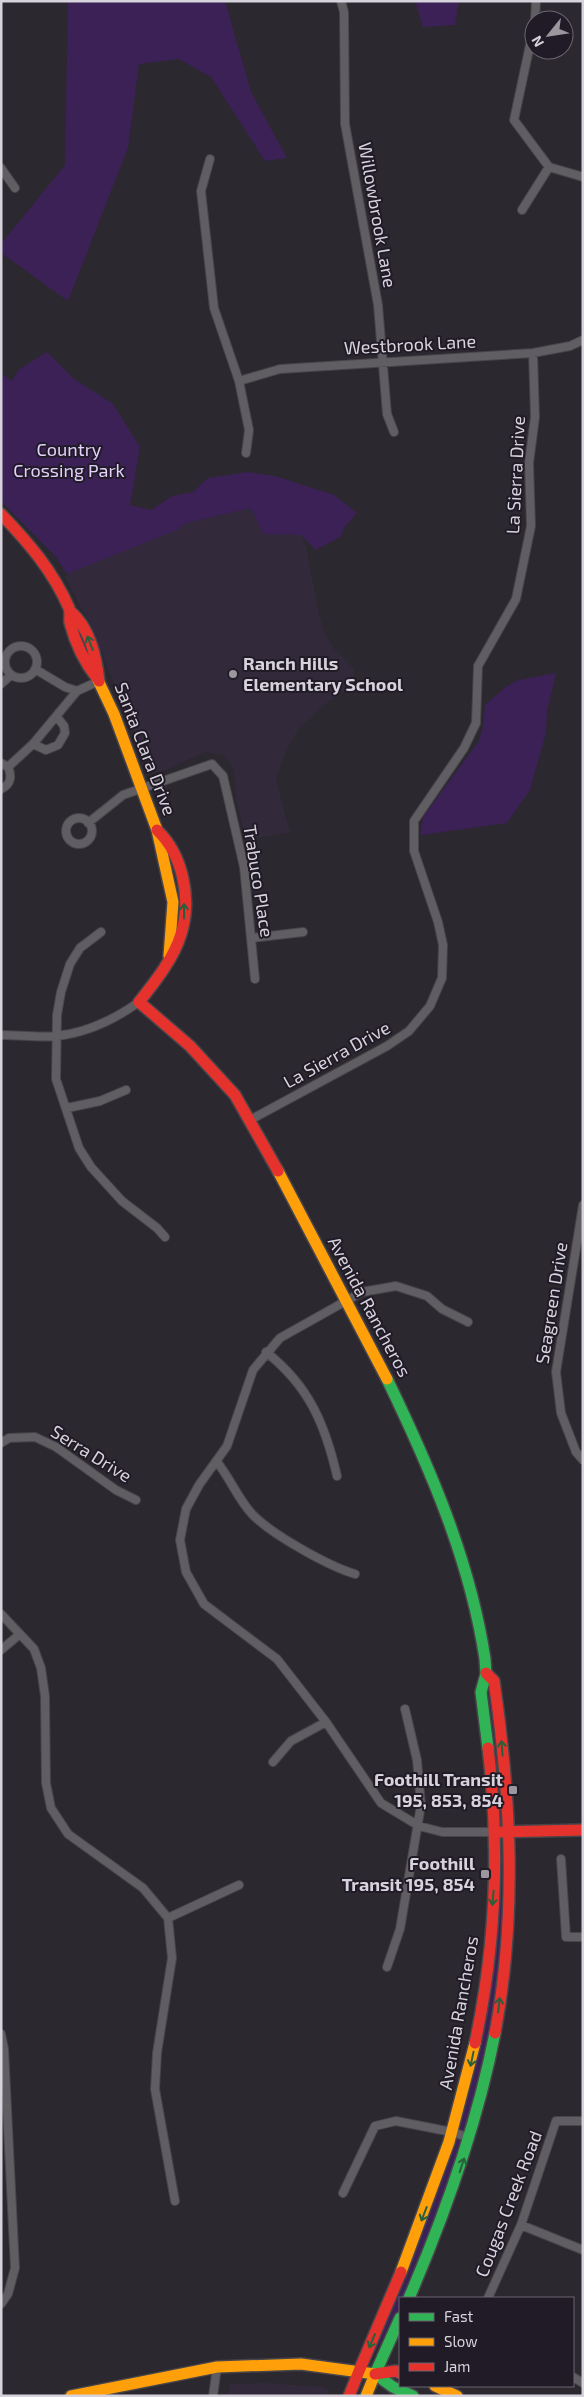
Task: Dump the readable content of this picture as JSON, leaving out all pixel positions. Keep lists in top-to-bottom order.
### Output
{
  "streets": {
    "main road": ["Santa Clara Drive", "Avenida Rancheros"],
    "street": [
      "Willowbrook Lane",
      "Westbrook Lane",
      "La Sierra Drive",
      "Trabuco Place",
      "Seagreen Drive",
      "Serra Drive",
      "Cougas Creek Road"
    ]
  },
  "crossings": [
    ["Willowbrook Lane", "Westbrook Lane"],
    ["Westbrook Lane", "La Sierra Drive"],
    ["La Sierra Drive", "Avenida Rancheros"],
    ["Santa Clara Drive", "Trabuco Place"],
    ["Santa Clara Drive", "Avenida Rancheros"]
  ],
  "parks": ["Country Crossing Park"],
  "places": {
    "other": ["Ranch Hills Elementary School"],
    "transit": ["Foothill Transit 195, 853, 854", "Foothill Transit 195, 854"]
  },
  "legend": ["Fast", "Slow", "Jam"],
  "north": "bottom left"
}
